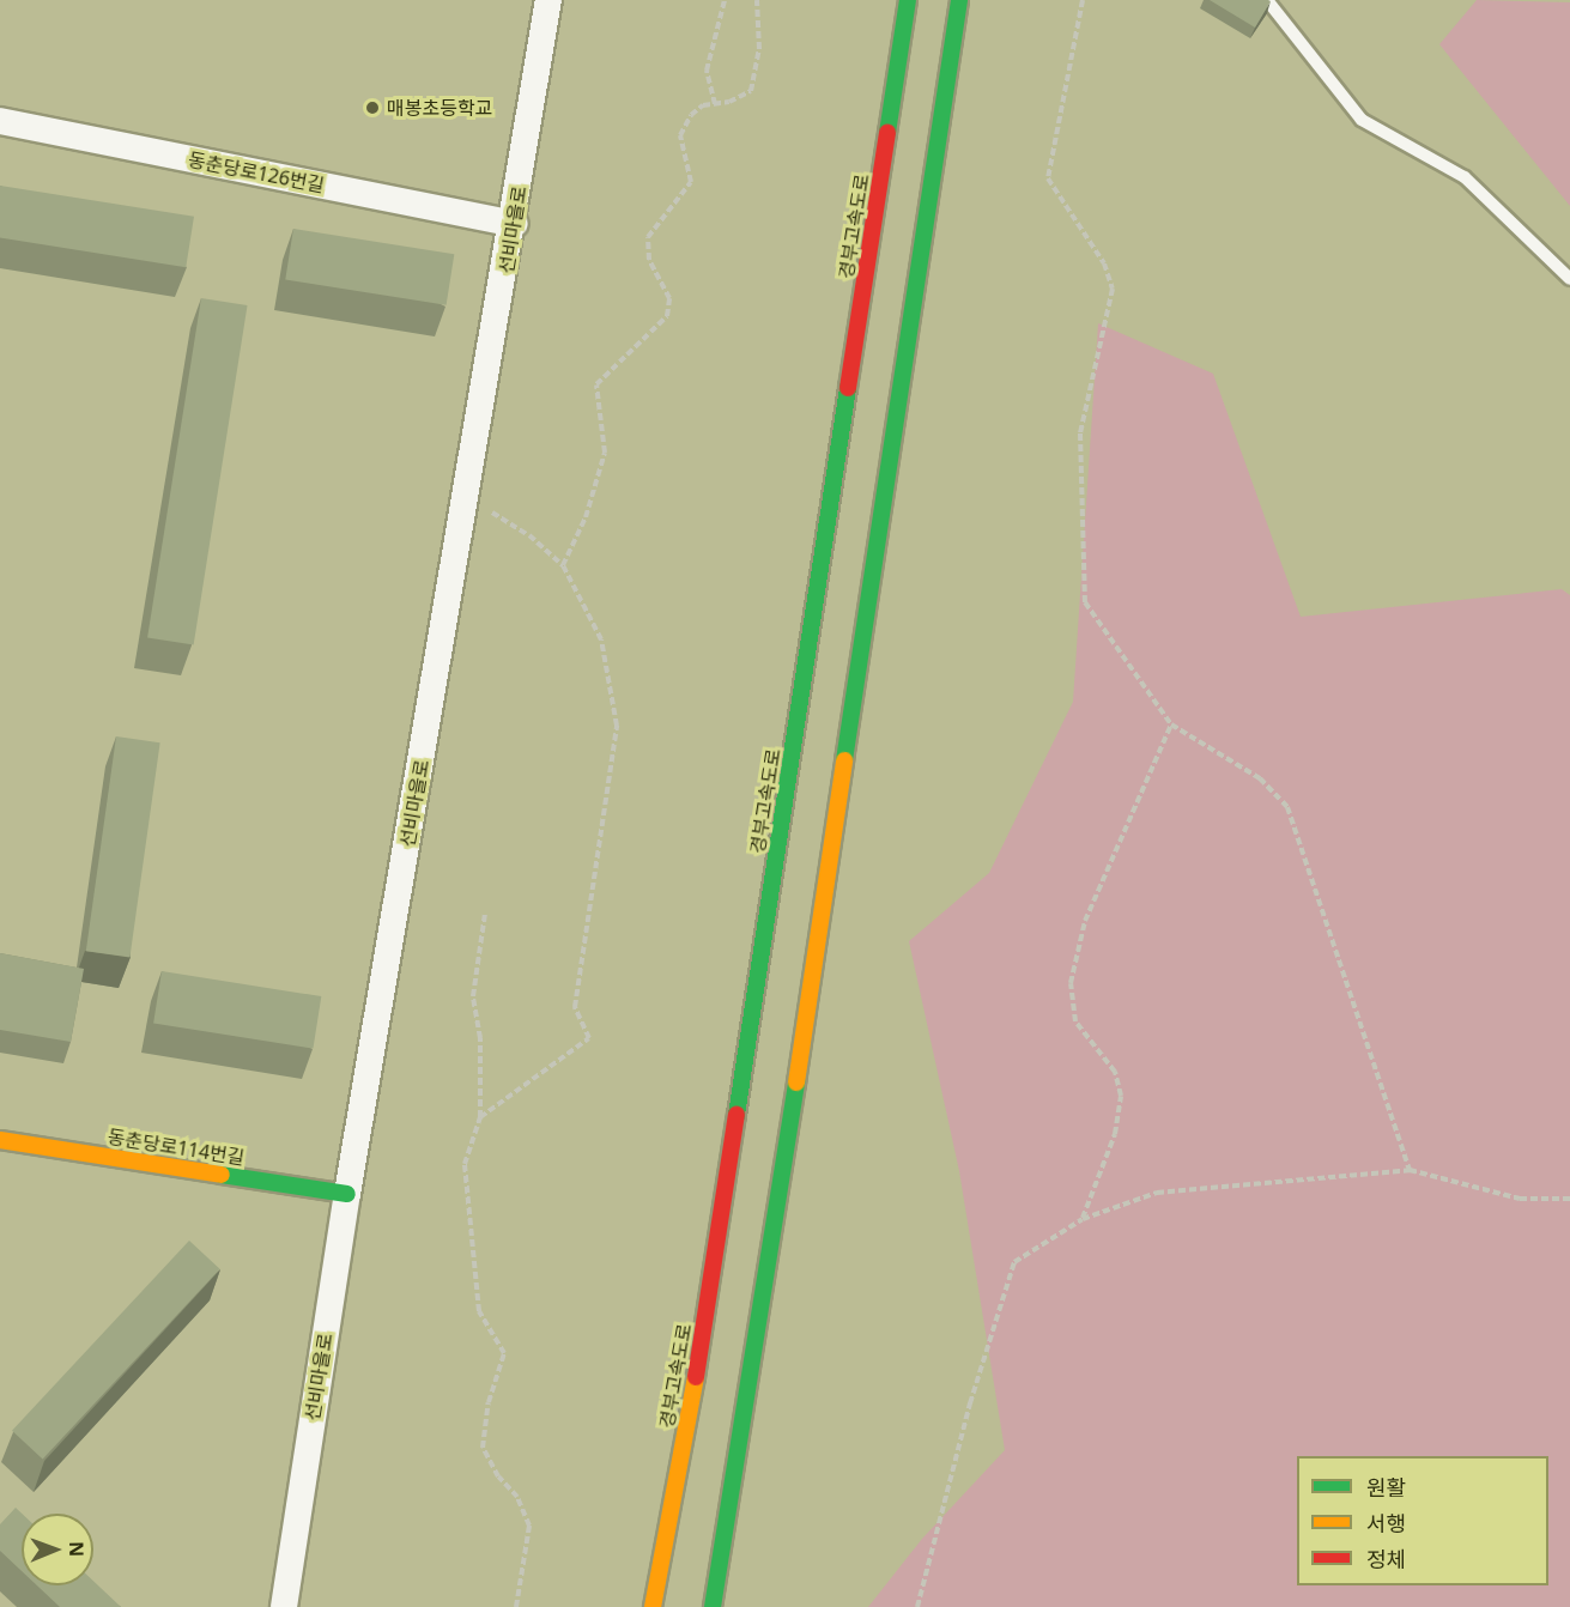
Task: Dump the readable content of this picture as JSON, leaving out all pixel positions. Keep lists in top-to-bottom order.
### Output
{
  "streets": {
    "main road": ["경부고속도로", "동춘당로114번길"],
    "street": ["동춘당로126번길", "선비마을로"]
  },
  "crossings": [
    ["동춘당로126번길", "선비마을로"],
    ["선비마을로", "동춘당로114번길"]
  ],
  "places": ["매봉초등학교"],
  "legend": ["원활", "서행", "정체"],
  "north": "right"
}
